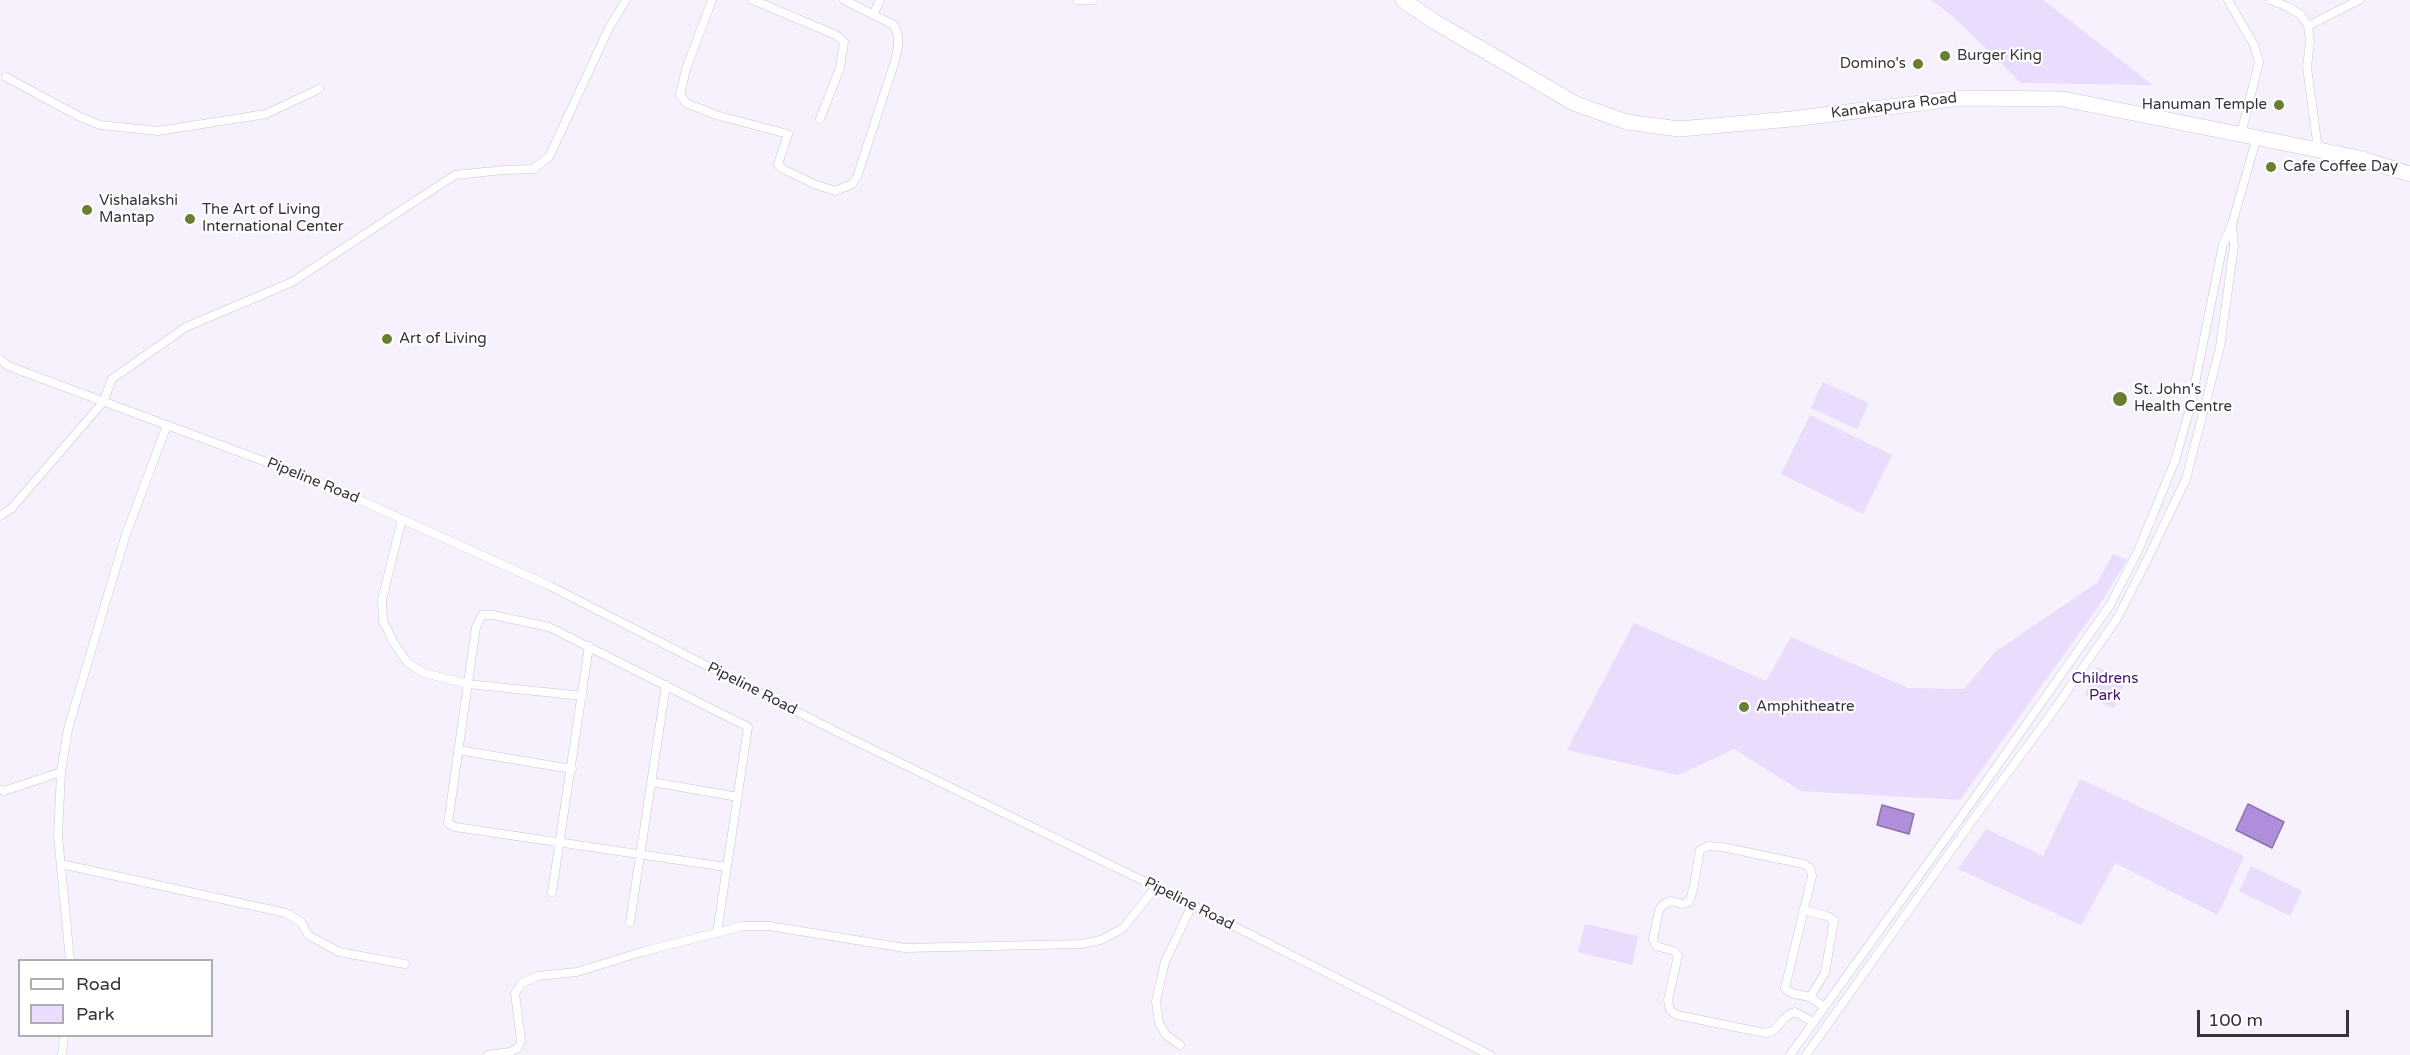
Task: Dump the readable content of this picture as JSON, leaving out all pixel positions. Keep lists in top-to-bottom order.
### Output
{
  "streets": {
    "highway": ["Kanakapura Road"],
    "street": ["Pipeline Road"]
  },
  "parks": ["Childrens Park"],
  "places": [
    "Burger King",
    "Domino's",
    "Hanuman Temple",
    "Cafe Coffee Day",
    "Vishalakshi Mantap",
    "The Art of Living International Center",
    "Art of Living",
    "St. John's Health Centre",
    "Amphitheatre"
  ],
  "legend": ["Road", "Park"],
  "scale_bar": "100 m"
}
